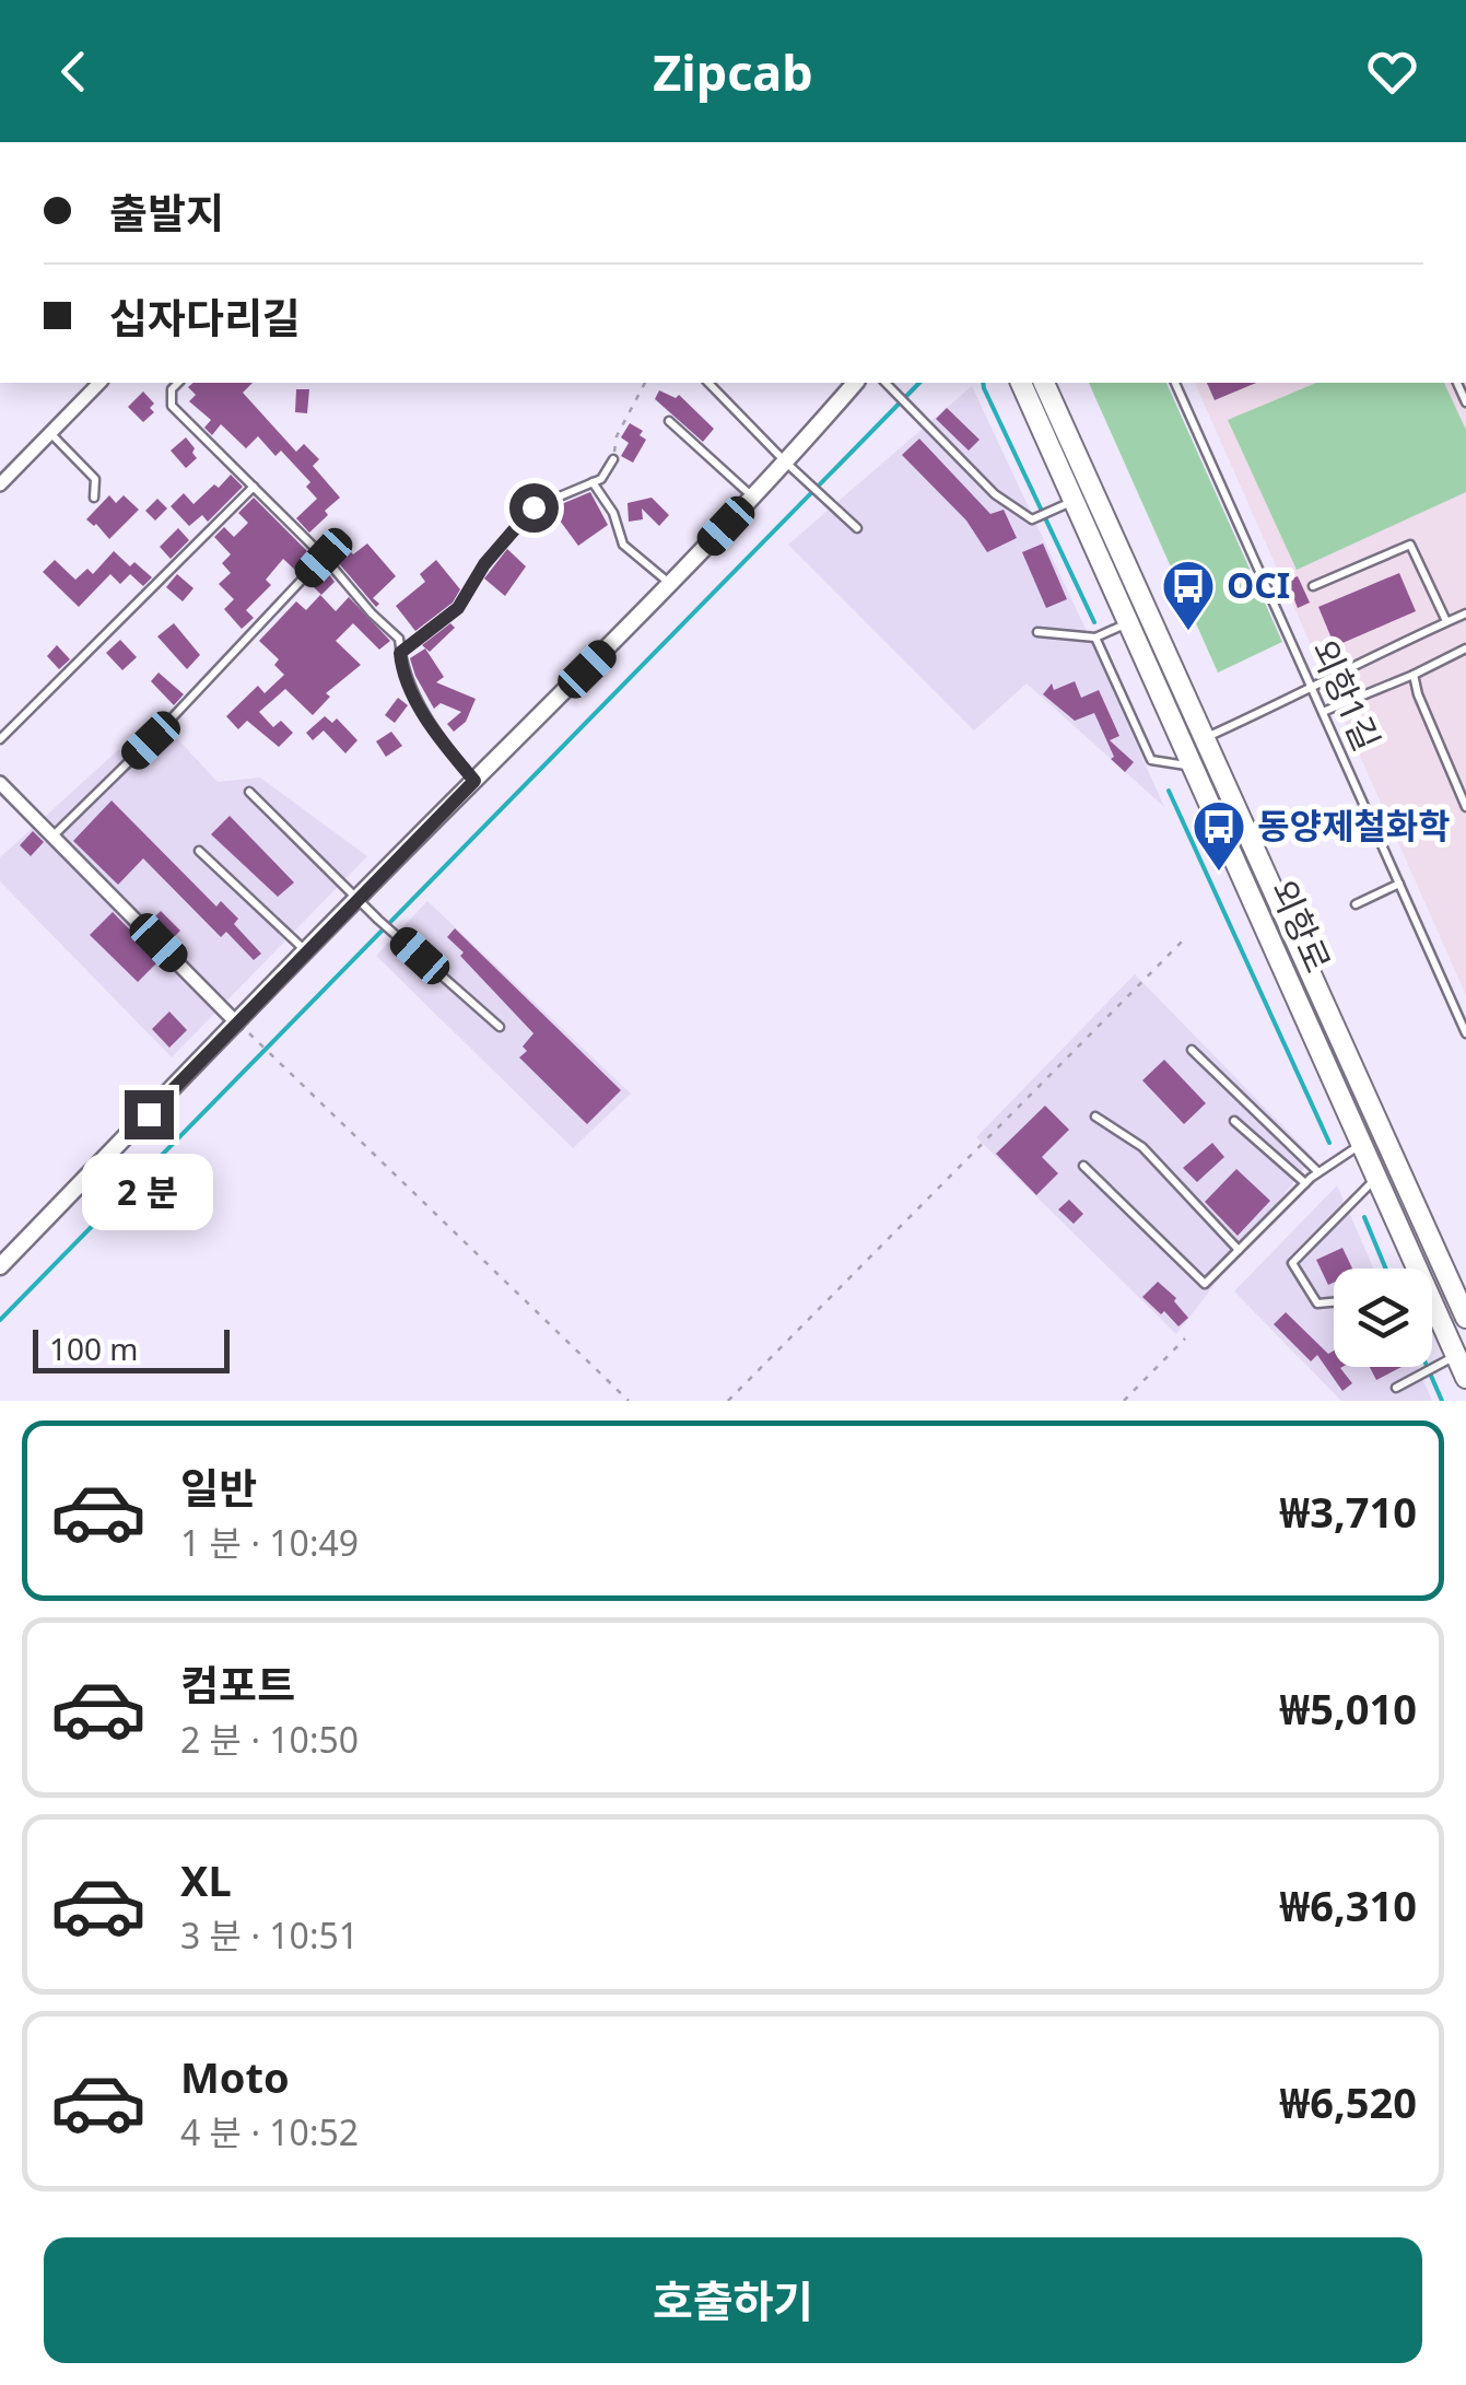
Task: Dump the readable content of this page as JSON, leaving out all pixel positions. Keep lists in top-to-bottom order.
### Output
{
  "streets": {
    "main road": ["외항로"],
    "lane": ["외항1길"]
  },
  "places": {
    "bus stop": ["OCI", "동양제철화학"]
  },
  "scale_bar": "100 m",
  "page": {
    "header": "Zipcab",
    "banner": ["출발지", "십자다리길"],
    "bubble": "2 분",
    "scale": "100 m",
    "list": [
      {
        "name": "일반",
        "note": "1 분 · 10:49",
        "value": "₩3,710"
      },
      {
        "name": "컴포트",
        "note": "2 분 · 10:50",
        "value": "₩5,010"
      },
      {
        "name": "XL",
        "note": "3 분 · 10:51",
        "value": "₩6,310"
      },
      {
        "name": "Moto",
        "note": "4 분 · 10:52",
        "value": "₩6,520"
      }
    ],
    "buttons": "호출하기"
  }
}
